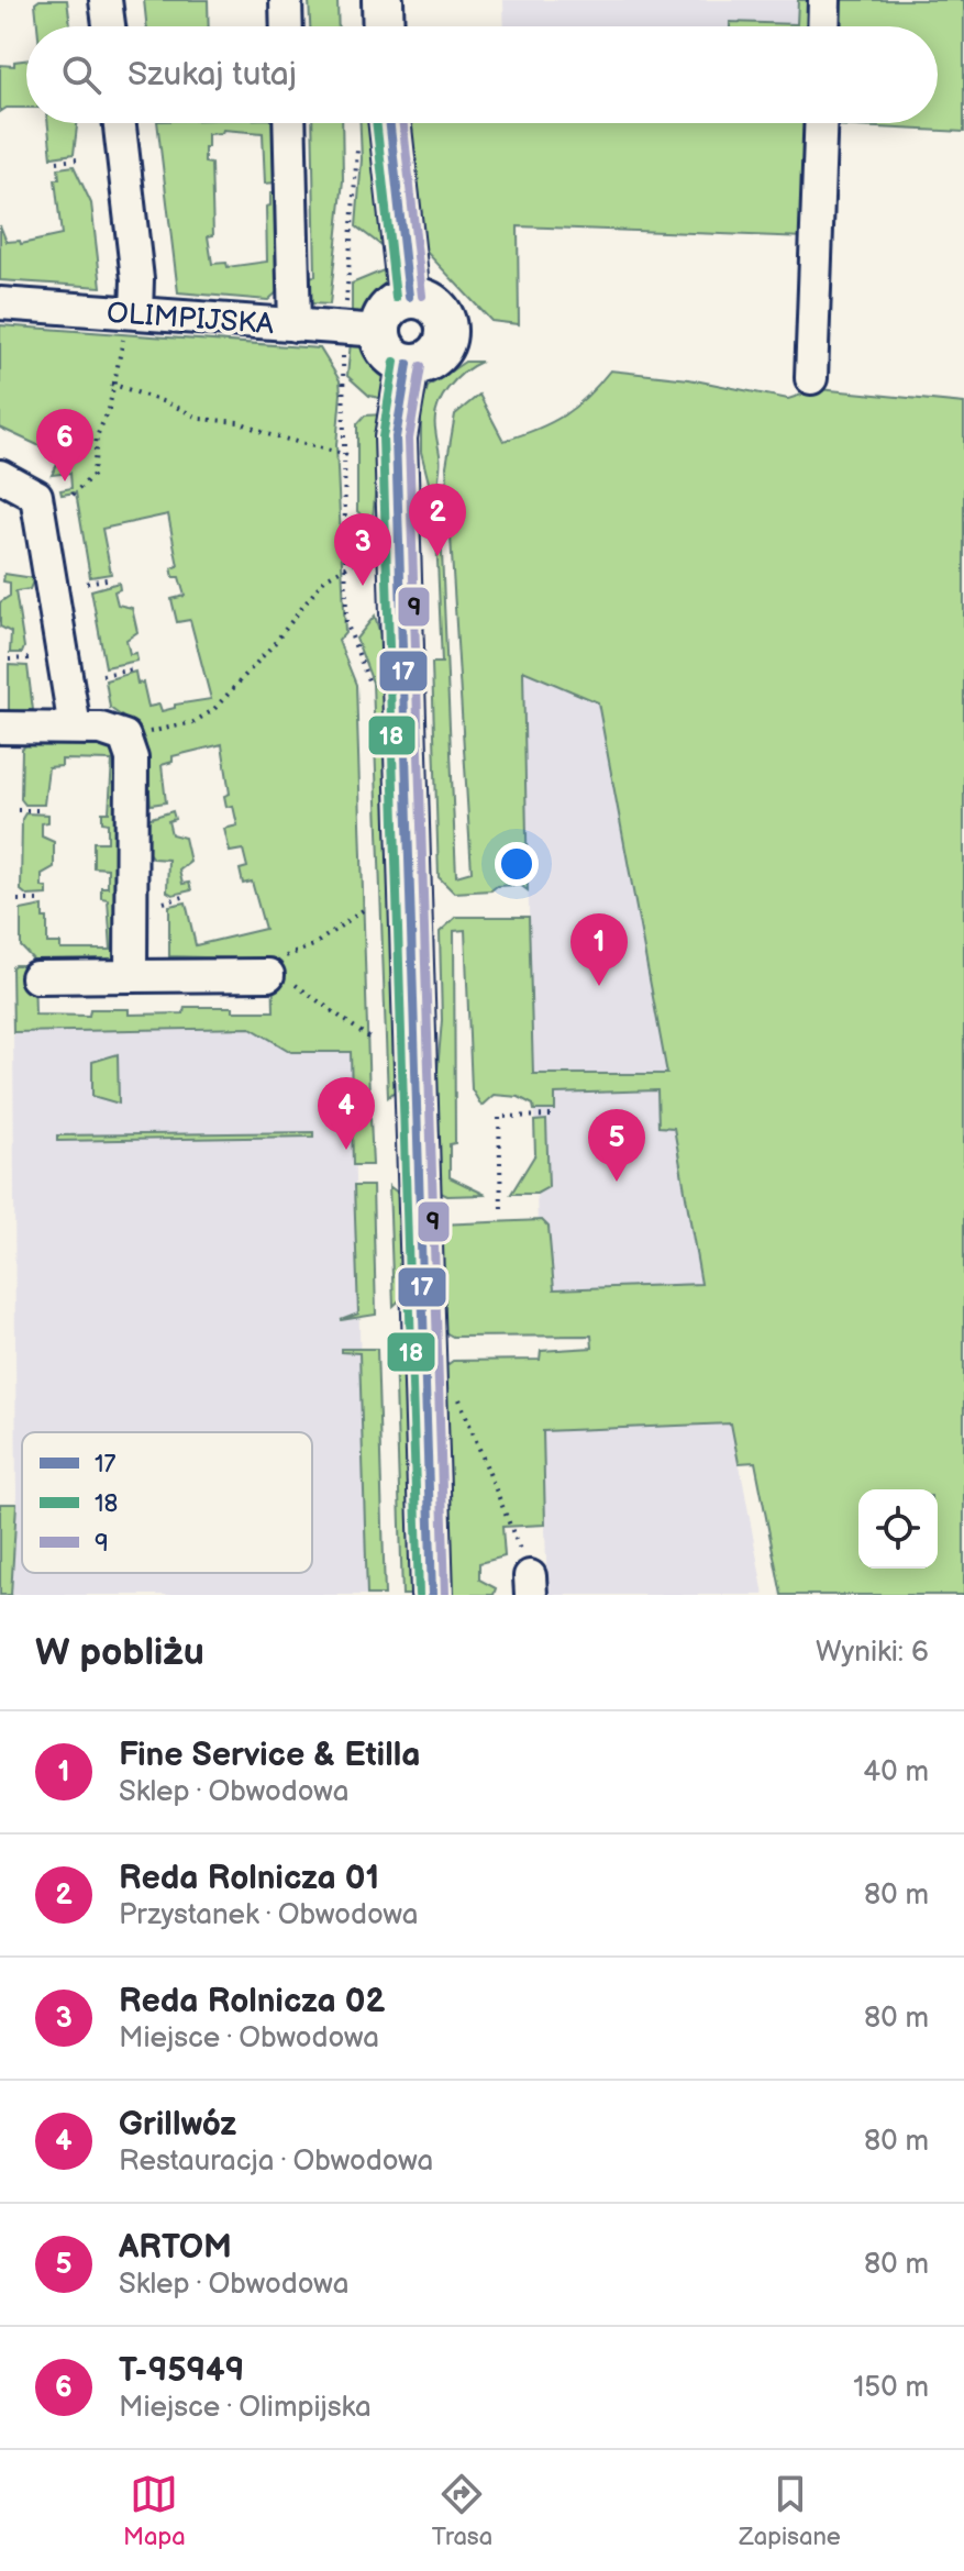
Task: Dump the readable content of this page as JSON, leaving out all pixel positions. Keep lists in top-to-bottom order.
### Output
{
  "streets": {
    "street": ["OLIMPIJSKA"]
  },
  "lines": ["transit line 17", "transit line 18", "transit line 9"],
  "legend": ["17", "18", "9"],
  "page": {
    "search": "Szukaj tutaj",
    "pins": [
      "6",
      "2",
      "3",
      "1",
      "4",
      "5"
    ],
    "heading": ["W pobliżu", "Wyniki: 6"],
    "list": [
      {
        "mark": "1",
        "name": "Fine Service & Etilla",
        "note": "Sklep · Obwodowa",
        "value": "40 m"
      },
      {
        "mark": "2",
        "name": "Reda Rolnicza 01",
        "note": "Przystanek · Obwodowa",
        "value": "80 m"
      },
      {
        "mark": "3",
        "name": "Reda Rolnicza 02",
        "note": "Miejsce · Obwodowa",
        "value": "80 m"
      },
      {
        "mark": "4",
        "name": "Grillwóz",
        "note": "Restauracja · Obwodowa",
        "value": "80 m"
      },
      {
        "mark": "5",
        "name": "ARTOM",
        "note": "Sklep · Obwodowa",
        "value": "80 m"
      },
      {
        "mark": "6",
        "name": "T-95949",
        "note": "Miejsce · Olimpijska",
        "value": "150 m"
      }
    ],
    "nav": ["Mapa", "Trasa", "Zapisane"]
  }
}
